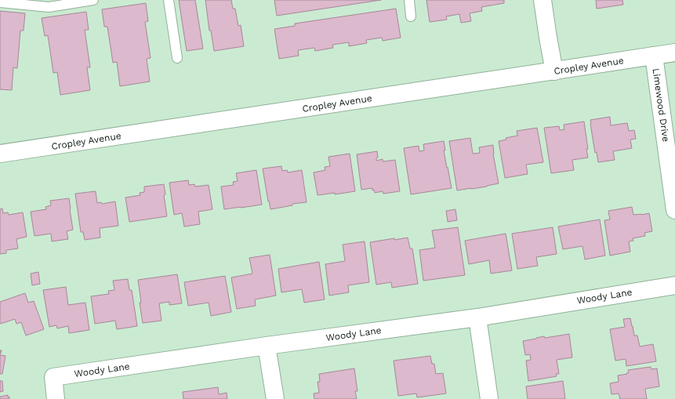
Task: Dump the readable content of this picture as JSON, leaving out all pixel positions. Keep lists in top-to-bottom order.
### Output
{
  "streets": {
    "street": ["Cropley Avenue", "Limewood Drive", "Woody Lane"]
  },
  "crossings": [
    ["Cropley Avenue", "Limewood Drive"]
  ]
}
